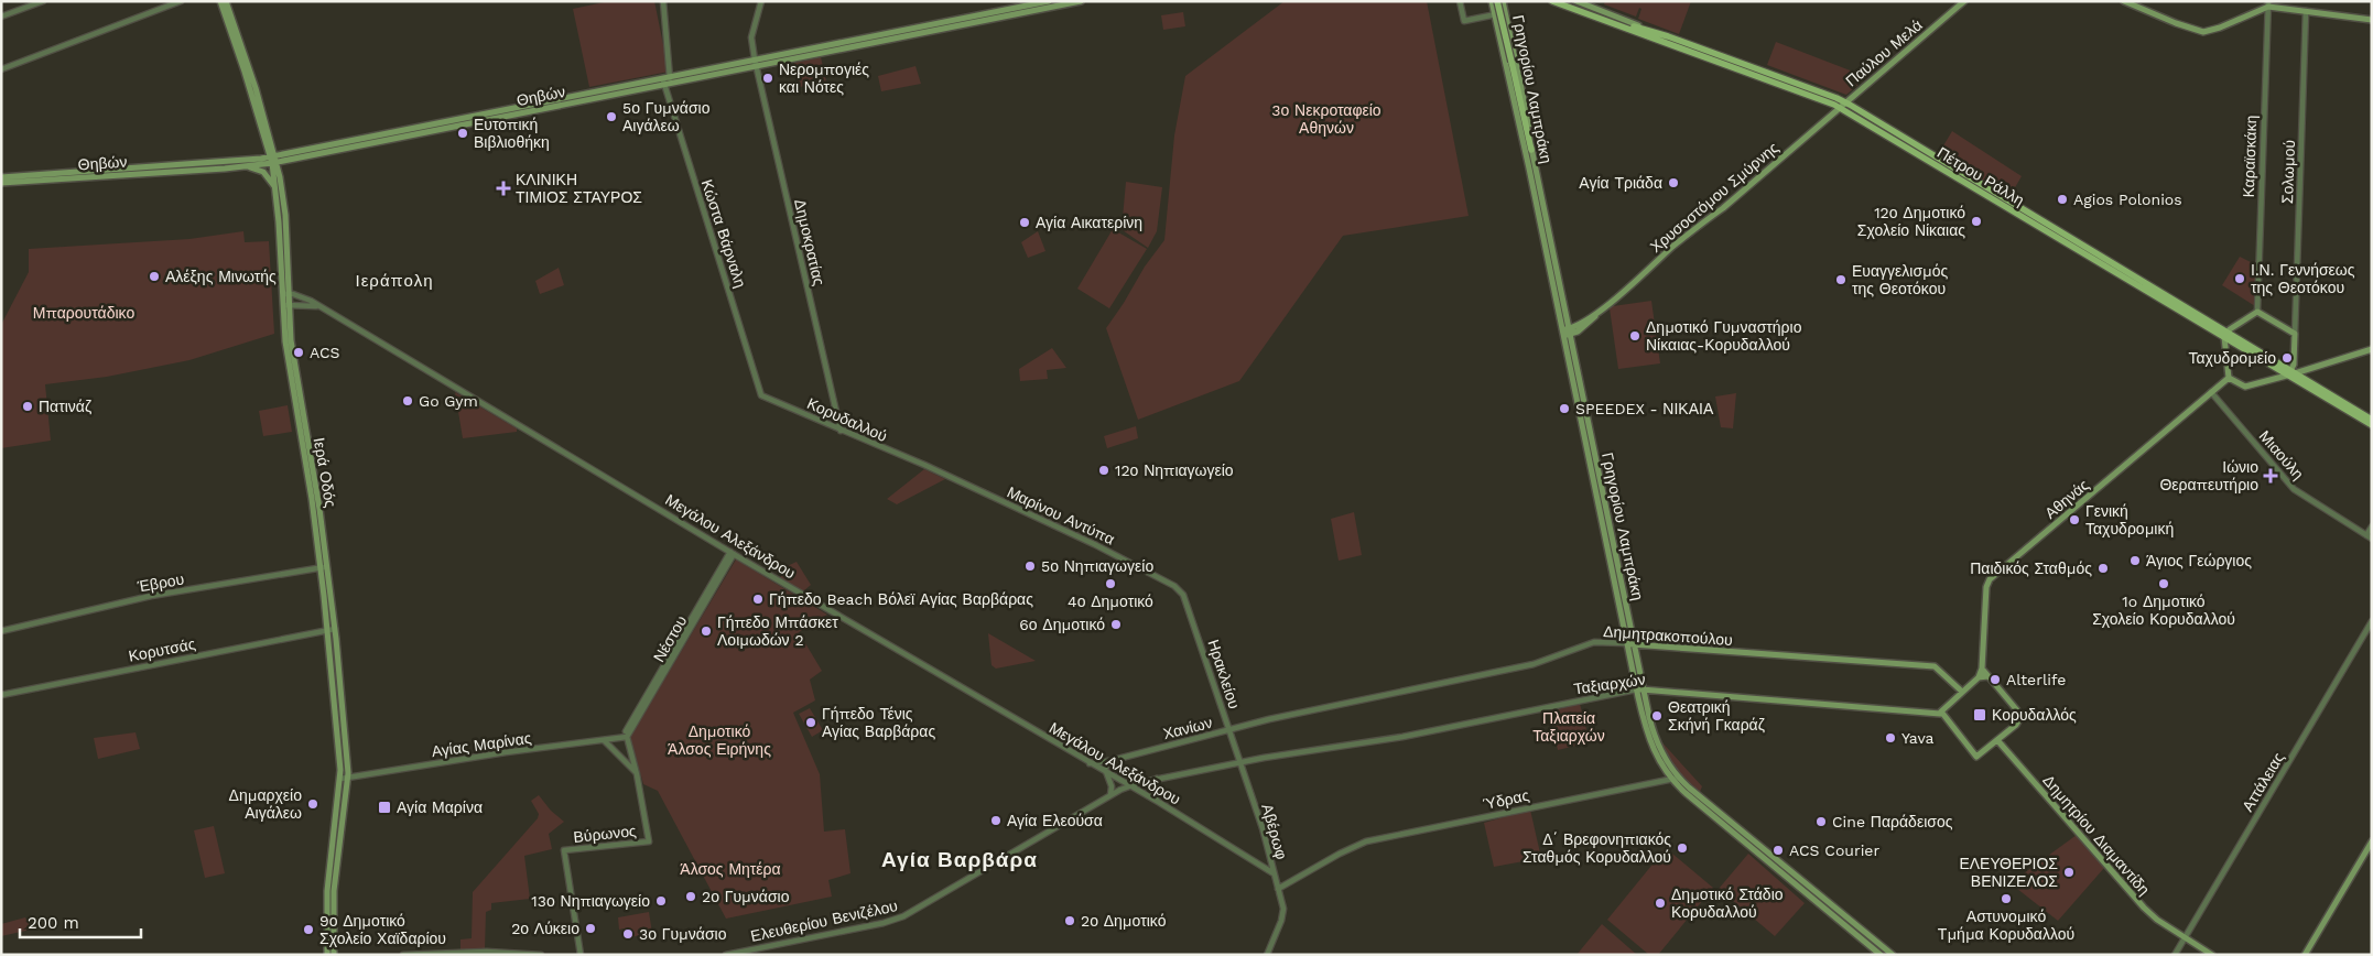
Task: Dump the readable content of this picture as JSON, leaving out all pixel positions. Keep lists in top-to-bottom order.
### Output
{
  "streets": {
    "main road": [
      "Παύλου Μελά",
      "Γρηγορίου Λαμπράκη",
      "Θηβών",
      "Πέτρου Ράλλη",
      "Χρυσοστόμου Σμύρνης",
      "Ιερά Οδός",
      "Αθηνάς",
      "Δημητρακοπούλου",
      "Ταξιαρχών",
      "Δημητρίου Διαμαντίδη"
    ],
    "street": [
      "Καραϊσκάκη",
      "Σολωμού",
      "Κώστα Βάρναλη",
      "Δημοκρατίας",
      "Κορυδαλλού",
      "Μιαούλη",
      "Μαρίνου Αντύπα",
      "Μεγάλου Αλεξάνδρου",
      "Έβρου",
      "Νέστου",
      "Κορυτσάς",
      "Ηρακλείου",
      "Χανίων",
      "Αγίας Μαρίνας",
      "Αττάλειας",
      "Ύδρας",
      "Αβέρωφ",
      "Βύρωνος",
      "Ελευθερίου Βενιζέλου"
    ]
  },
  "crossings": [
    ["Παύλου Μελά", "Πέτρου Ράλλη"],
    ["Παύλου Μελά", "Χρυσοστόμου Σμύρνης"],
    ["Γρηγορίου Λαμπράκη", "Χρυσοστόμου Σμύρνης"],
    ["Γρηγορίου Λαμπράκη", "Δημητρακοπούλου"],
    ["Γρηγορίου Λαμπράκη", "Ταξιαρχών"],
    ["Γρηγορίου Λαμπράκη", "Ύδρας"],
    ["Θηβών", "Κώστα Βάρναλη"],
    ["Θηβών", "Δημοκρατίας"],
    ["Θηβών", "Ιερά Οδός"],
    ["Πέτρου Ράλλη", "Χρυσοστόμου Σμύρνης"],
    ["Κώστα Βάρναλη", "Κορυδαλλού"],
    ["Δημοκρατίας", "Κορυδαλλού"],
    ["Κορυδαλλού", "Μαρίνου Αντύπα"],
    ["Μιαούλη", "Αθηνάς"],
    ["Ιερά Οδός", "Μεγάλου Αλεξάνδρου"],
    ["Ιερά Οδός", "Έβρου"],
    ["Ιερά Οδός", "Κορυτσάς"],
    ["Ιερά Οδός", "Αγίας Μαρίνας"],
    ["Μαρίνου Αντύπα", "Ηρακλείου"],
    ["Μεγάλου Αλεξάνδρου", "Νέστου"],
    ["Μεγάλου Αλεξάνδρου", "Χανίων"],
    ["Μεγάλου Αλεξάνδρου", "Αβέρωφ"],
    ["Μεγάλου Αλεξάνδρου", "Ελευθερίου Βενιζέλου"],
    ["Δημητρακοπούλου", "Χανίων"],
    ["Νέστου", "Αγίας Μαρίνας"],
    ["Ηρακλείου", "Χανίων"],
    ["Ηρακλείου", "Αβέρωφ"],
    ["Ηρακλείου", "Ελευθερίου Βενιζέλου"],
    ["Ταξιαρχών", "Ελευθερίου Βενιζέλου"],
    ["Αττάλειας", "Δημητρίου Διαμαντίδη"],
    ["Ύδρας", "Αβέρωφ"],
    ["Αβέρωφ", "Ελευθερίου Βενιζέλου"]
  ],
  "districts": ["Ιεράπολη", "Αγία Βαρβάρα"],
  "parks": [
    "3ο Νεκροταφείο Αθηνών",
    "Μπαρουτάδικο",
    "Πλατεία Ταξιαρχών",
    "Δημοτικό Άλσος Ειρήνης",
    "Άλσος Μητέρα"
  ],
  "places": {
    "other": [
      "Νερομπογιές και Νότες",
      "5ο Γυμνάσιο Αιγάλεω",
      "Ευτοπική Βιβλιοθήκη",
      "Αγία Τριάδα",
      "Agios Polonios",
      "12ο Δημοτικό Σχολείο Νίκαιας",
      "Αγία Αικατερίνη",
      "Αλέξης Μινωτής",
      "Ι.Ν. Γεννήσεως της Θεοτόκου",
      "Ευαγγελισμός της Θεοτόκου",
      "Δημοτικό Γυμναστήριο Νίκαιας-Κορυδαλλού",
      "ACS",
      "Ταχυδρομείο",
      "Go Gym",
      "Πατινάζ",
      "SPEEDEX - ΝΙΚΑΙΑ",
      "12ο Νηπιαγωγείο",
      "Γενική Ταχυδρομική",
      "Άγιος Γεώργιος",
      "5ο Νηπιαγωγείο",
      "Παιδικός Σταθμός",
      "4ο Δημοτικό",
      "1o Δημοτικό Σχολείο Κορυδαλλού",
      "Γήπεδο Beach Βόλεϊ Αγίας Βαρβάρας",
      "6ο Δημοτικό",
      "Γήπεδο Μπάσκετ Λοιμωδών 2",
      "Alterlife",
      "Θεατρική Σκήνή Γκαράζ",
      "Γήπεδο Τένις Αγίας Βαρβάρας",
      "Yava",
      "Δημαρχείο Αιγάλεω",
      "Αγία Ελεούσα",
      "Cine Παράδεισος",
      "Δ΄ Βρεφονηπιακός Σταθμός Κορυδαλλού",
      "ACS Courier",
      "ΕΛΕΥΘΕΡΙΟΣ ΒΕΝΙΖΕΛΟΣ",
      "2ο Γυμνάσιο",
      "Αστυνομικό Τμήμα Κορυδαλλού",
      "13ο Νηπιαγωγείο",
      "Δημοτικό Στάδιο Κορυδαλλού",
      "2ο Δημοτικό",
      "2ο Λύκειο",
      "9ο Δημοτικό Σχολείο Χαϊδαρίου",
      "3ο Γυμνάσιο"
    ],
    "health": ["ΚΛΙΝΙΚΗ ΤΙΜΙΟΣ ΣΤΑΥΡΟΣ", "Ιώνιο Θεραπευτήριο"],
    "transit": ["Κορυδαλλός", "Αγία Μαρίνα"]
  },
  "scale_bar": "200 m"
}
